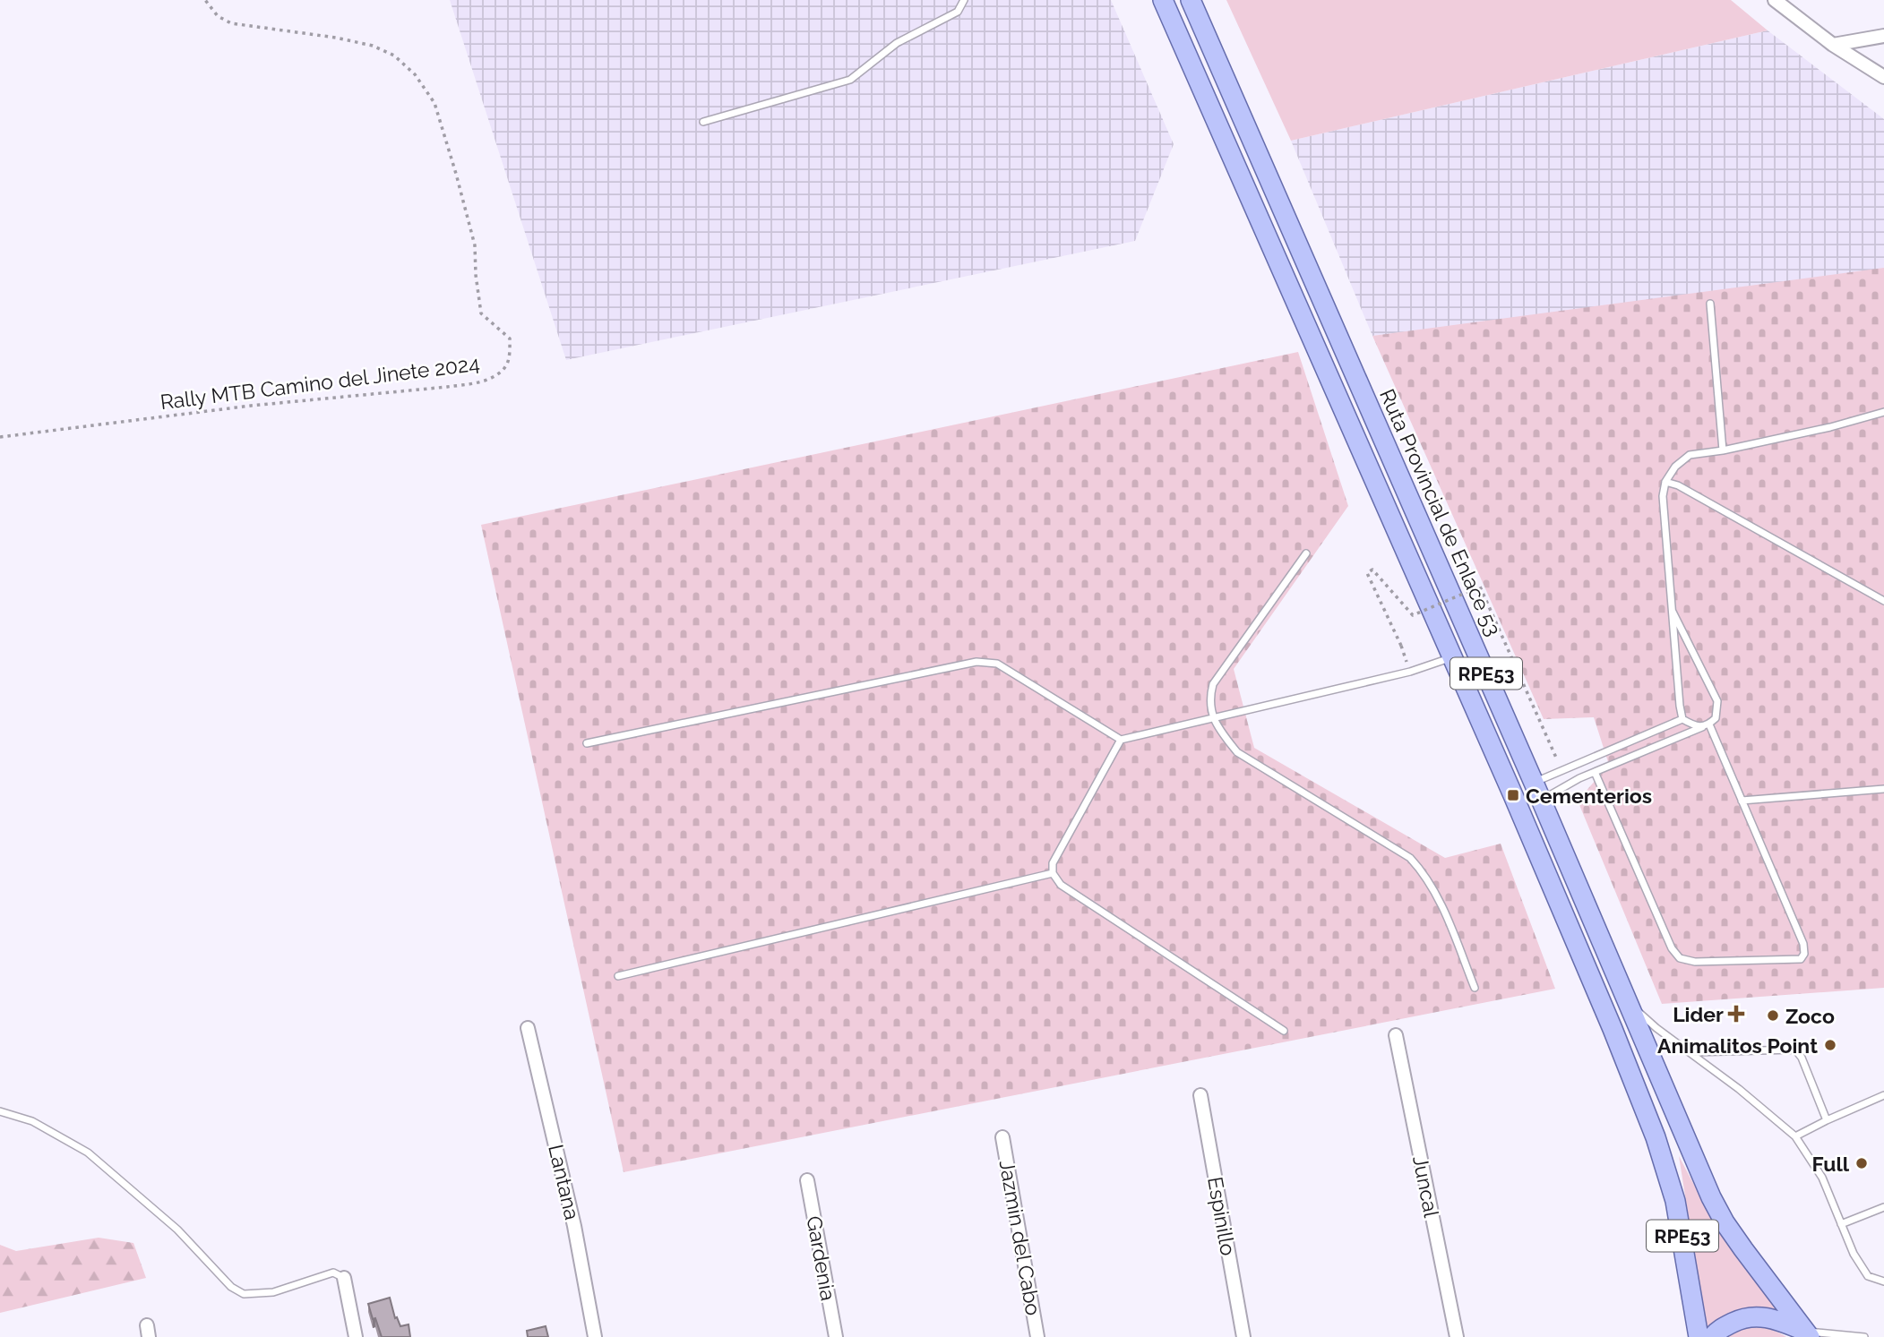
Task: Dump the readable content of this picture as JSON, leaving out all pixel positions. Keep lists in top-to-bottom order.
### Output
{
  "streets": {
    "main road": ["Ruta Provincial de Enlace 53", "RPE53"],
    "street": [
      "Lantana",
      "Juncal",
      "Espinillo",
      "Jazmin del Cabo",
      "Gardenia"
    ],
    "path": ["Rally MTB Camino del Jinete 2024"]
  },
  "places": {
    "transit": ["Cementerios"],
    "health": ["Lider"],
    "other": ["Zoco", "Animalitos Point", "Full"]
  }
}
